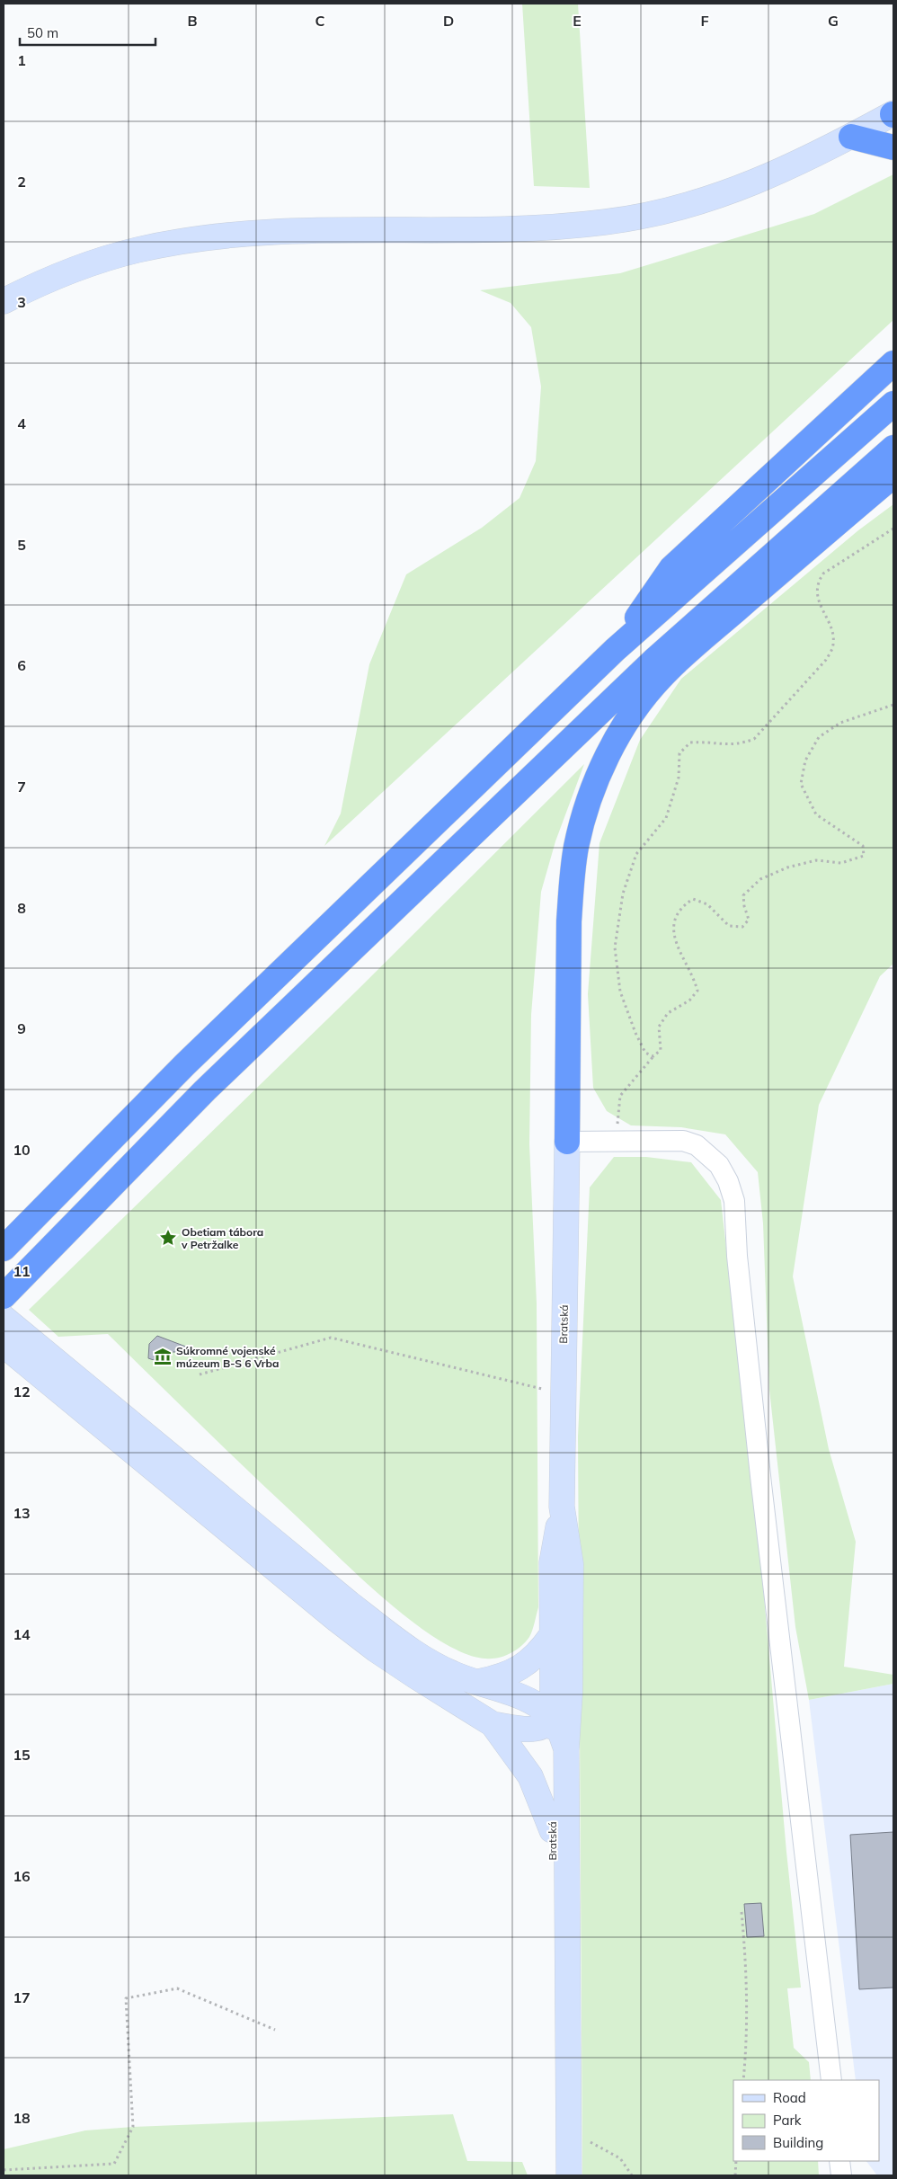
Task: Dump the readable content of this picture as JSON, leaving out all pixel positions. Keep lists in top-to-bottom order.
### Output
{
  "streets": {
    "main road": ["Bratská"]
  },
  "places": {
    "place": ["Obetiam tábora v Petržalke"],
    "museum": ["Súkromné vojenské múzeum B-S 6 Vrba"]
  },
  "legend": ["Road", "Park", "Building"],
  "scale_bar": "50 m",
  "grid": {
    "columns": [
      "B",
      "C",
      "D",
      "E",
      "F",
      "G"
    ],
    "rows": [
      "1",
      "2",
      "3",
      "4",
      "5",
      "6",
      "7",
      "8",
      "9",
      "10",
      "11",
      "12",
      "13",
      "14",
      "15",
      "16",
      "17",
      "18"
    ]
  }
}
